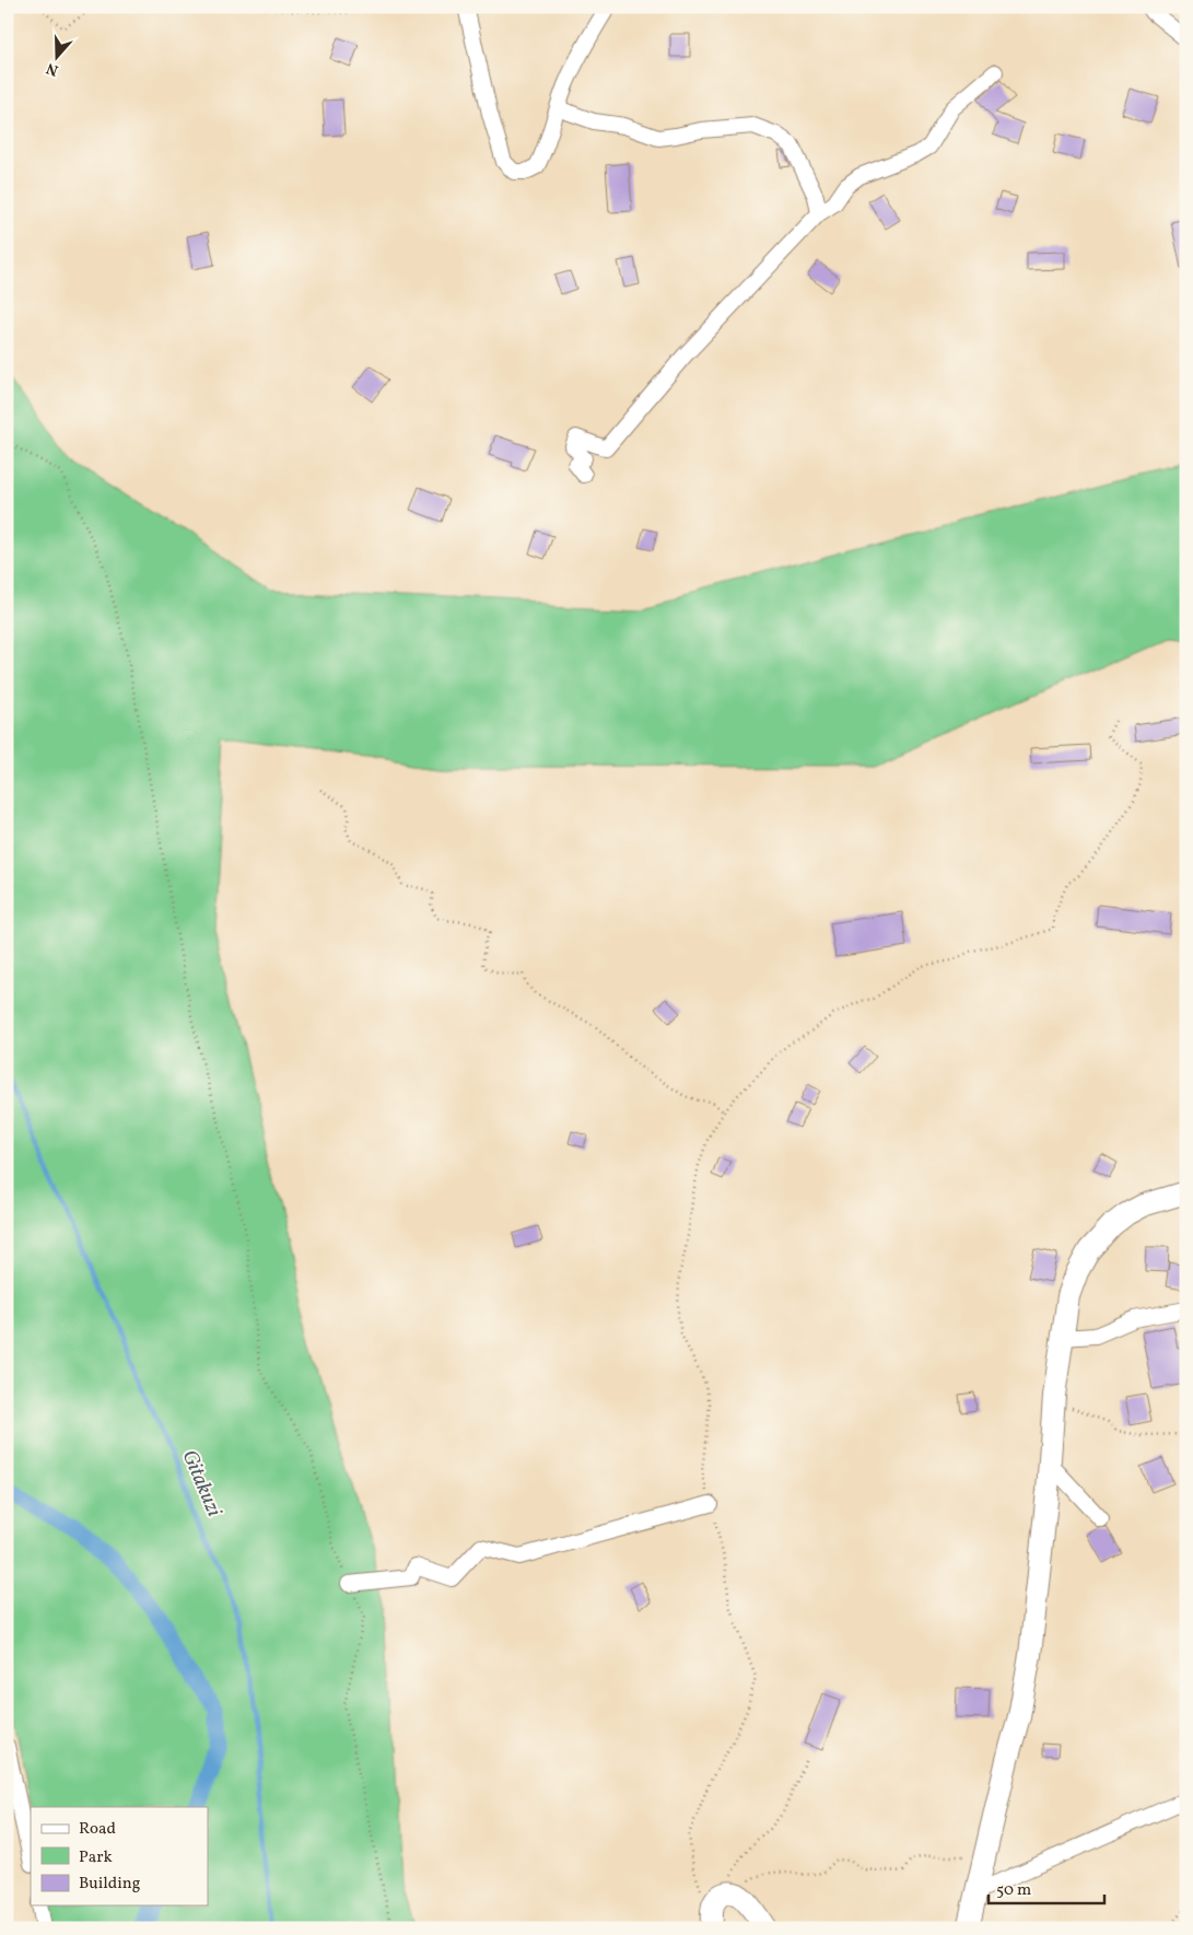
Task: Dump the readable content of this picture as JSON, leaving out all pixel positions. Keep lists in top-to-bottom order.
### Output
{
  "water": ["Gitakuzi"],
  "legend": ["Road", "Park", "Building"],
  "scale_bar": "50 m",
  "north": "bottom"
}
